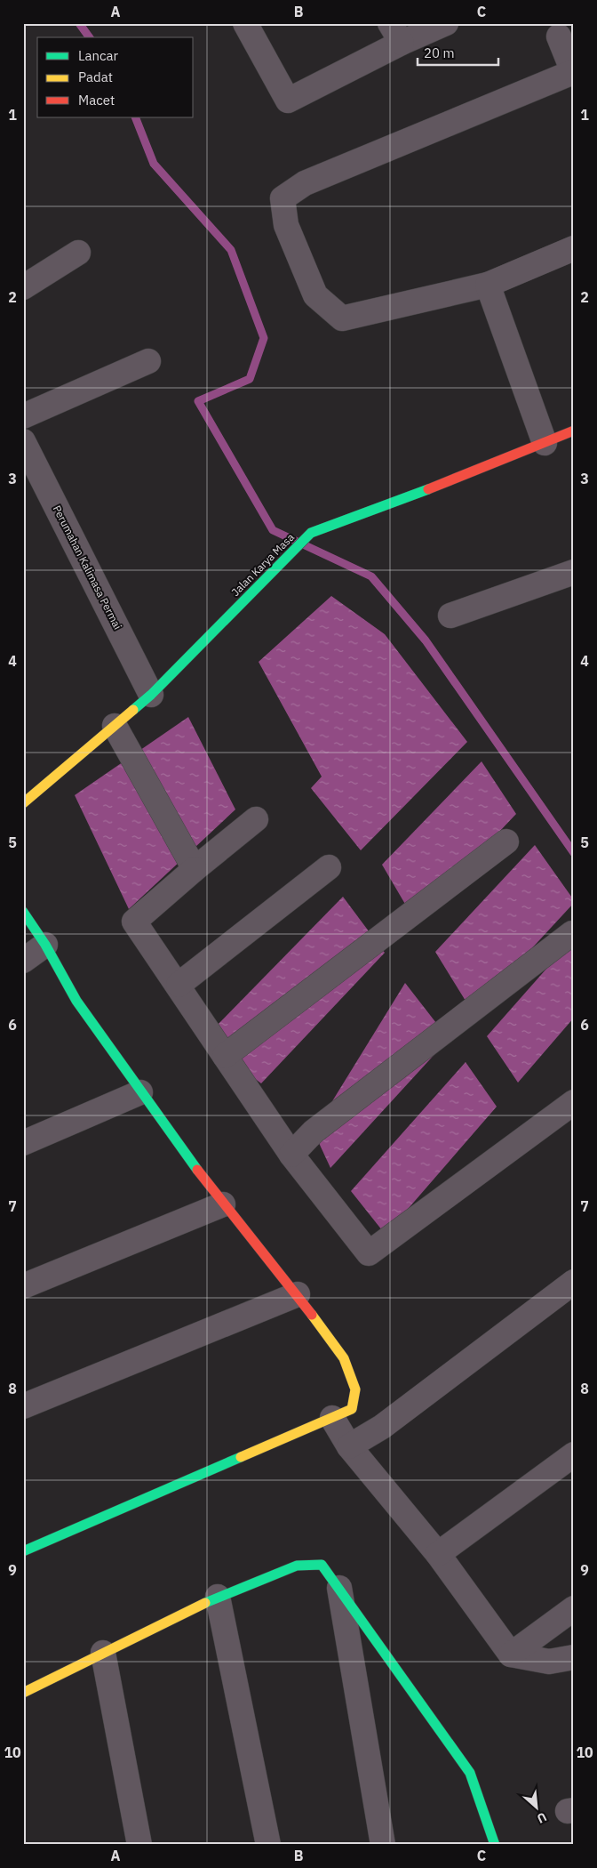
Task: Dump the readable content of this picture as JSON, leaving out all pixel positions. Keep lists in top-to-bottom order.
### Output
{
  "streets": {
    "street": ["Jalan Karya Masa", "Perumahan Kalimasa Permai"]
  },
  "crossings": [
    ["Jalan Karya Masa", "Perumahan Kalimasa Permai"]
  ],
  "legend": ["Lancar", "Padat", "Macet"],
  "scale_bar": "20 m",
  "north": "bottom right",
  "grid": {
    "columns": ["A", "B", "C"],
    "rows": [
      "1",
      "2",
      "3",
      "4",
      "5",
      "6",
      "7",
      "8",
      "9",
      "10"
    ]
  }
}
